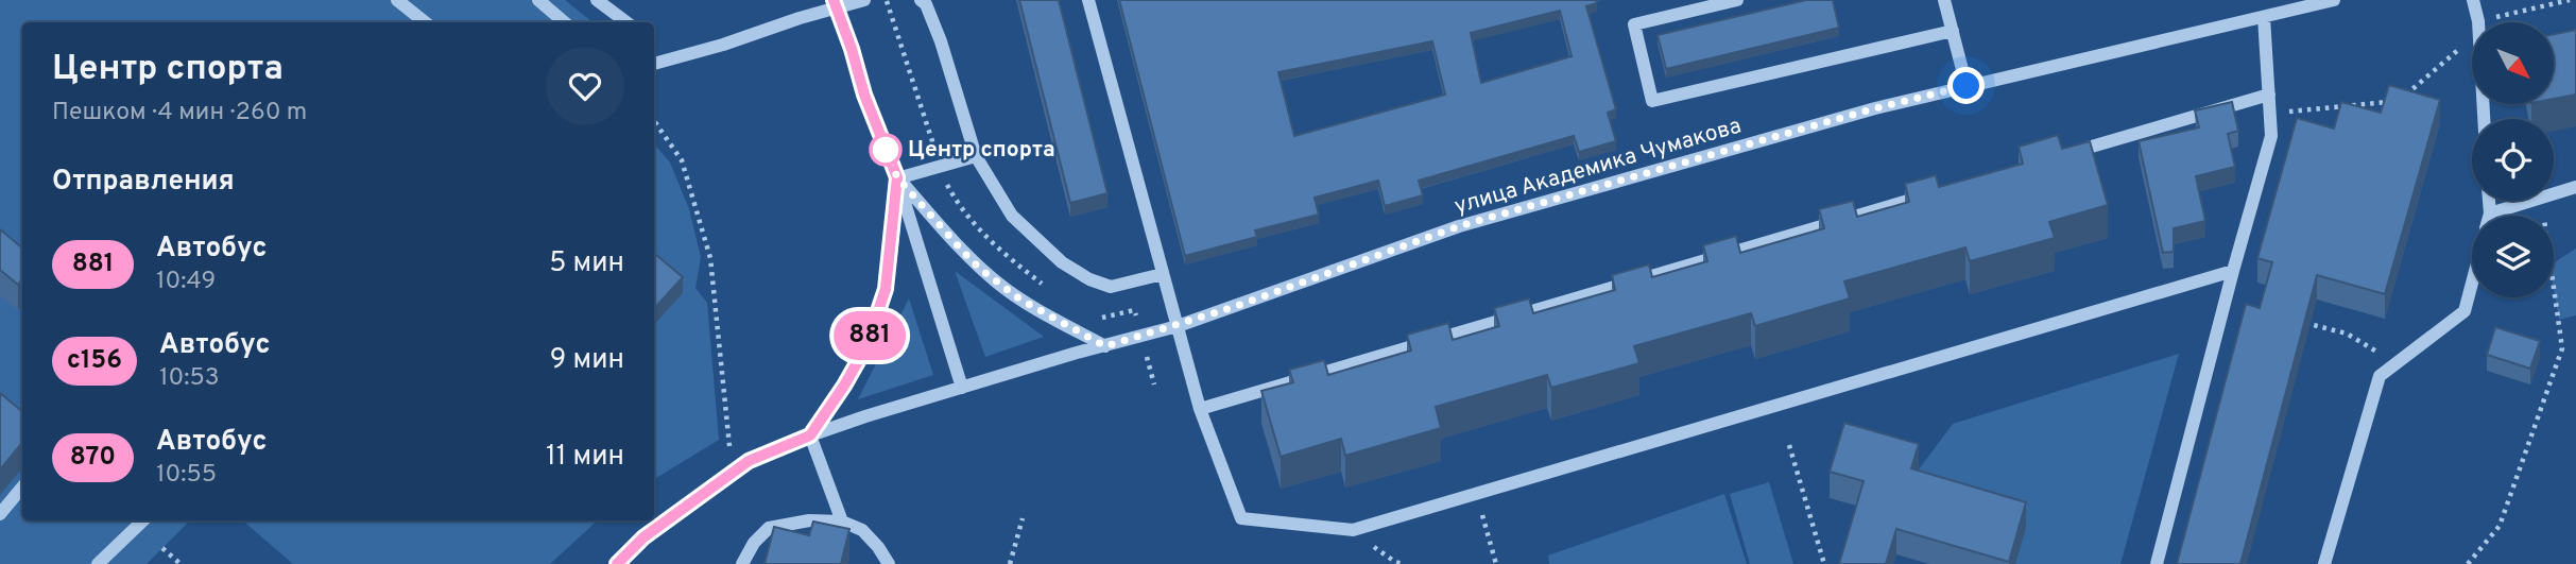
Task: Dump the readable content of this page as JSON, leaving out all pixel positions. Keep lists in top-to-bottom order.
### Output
{
  "streets": {
    "street": ["улица Академика Чумакова"]
  },
  "places": ["Центр спорта"],
  "lines": ["bus line 881"],
  "north": "bottom right",
  "page": {
    "on_map": "881",
    "heading": [
      ["Центр спорта", "Пешком · 4 мин · 260 m"],
      "Отправления"
    ],
    "list": [
      {
        "mark": "881",
        "name": "Автобус",
        "note": "10:49",
        "value": "5 мин"
      },
      {
        "mark": "с156",
        "name": "Автобус",
        "note": "10:53",
        "value": "9 мин"
      },
      {
        "mark": "870",
        "name": "Автобус",
        "note": "10:55",
        "value": "11 мин"
      }
    ]
  }
}
